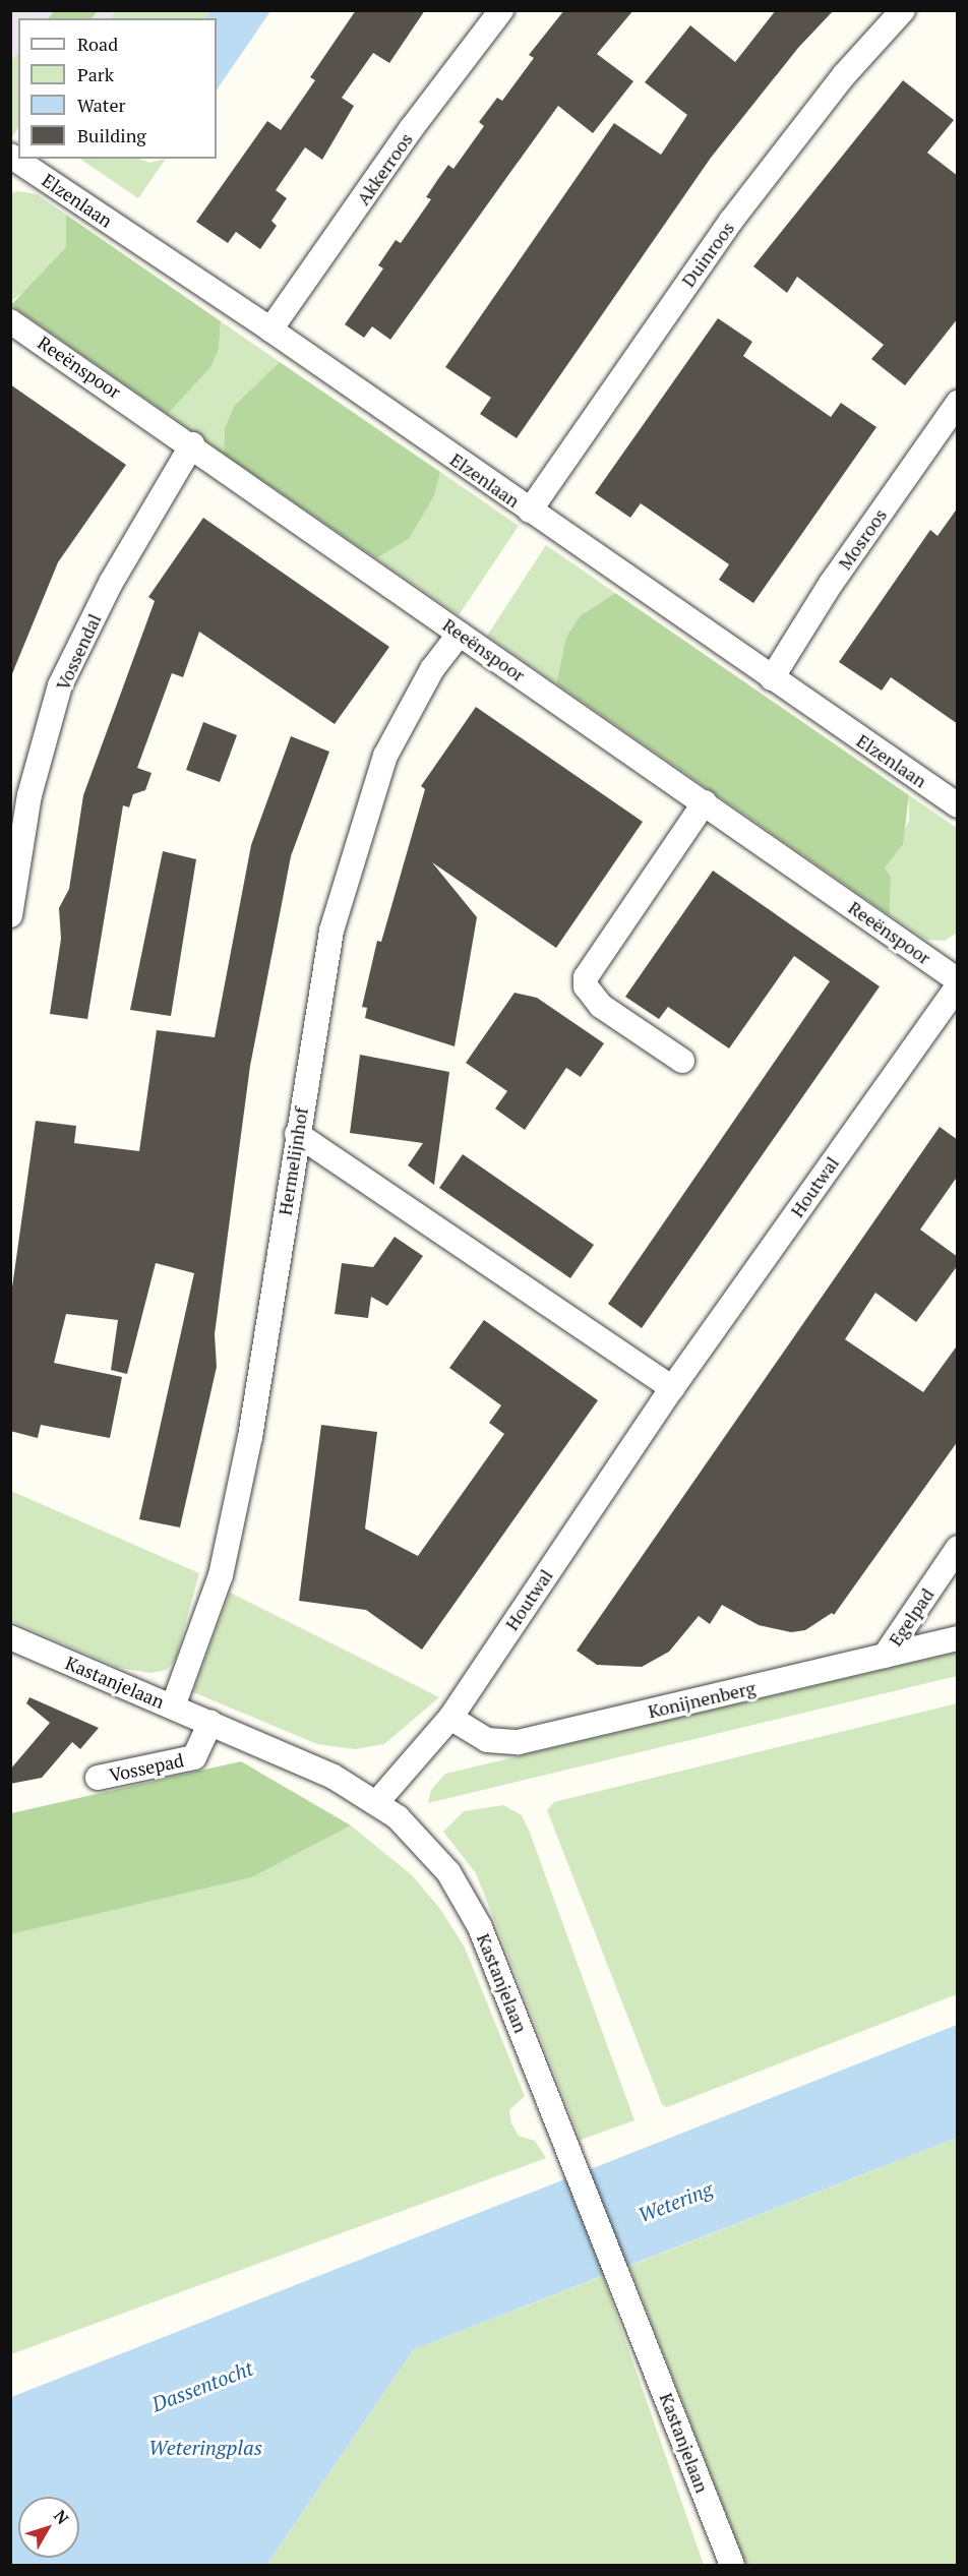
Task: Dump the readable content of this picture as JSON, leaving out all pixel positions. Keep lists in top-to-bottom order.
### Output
{
  "streets": {
    "street": [
      "Akkerroos",
      "Elzenlaan",
      "Duinroos",
      "Reeënspoor",
      "Mosroos",
      "Vossendal",
      "Hermelijnhof",
      "Houtwal",
      "Egelpad",
      "Kastanjelaan",
      "Konijnenberg",
      "Vossepad"
    ]
  },
  "crossings": [
    ["Akkerroos", "Elzenlaan"],
    ["Elzenlaan", "Duinroos"],
    ["Elzenlaan", "Mosroos"],
    ["Reeënspoor", "Vossendal"],
    ["Reeënspoor", "Hermelijnhof"],
    ["Hermelijnhof", "Kastanjelaan"],
    ["Houtwal", "Kastanjelaan"],
    ["Houtwal", "Konijnenberg"],
    ["Egelpad", "Konijnenberg"],
    ["Kastanjelaan", "Vossepad"]
  ],
  "water": ["Wetering", "Dassentocht", "Weteringplas"],
  "legend": [
    "Road",
    "Park",
    "Water",
    "Building"
  ],
  "north": "top right"
}
